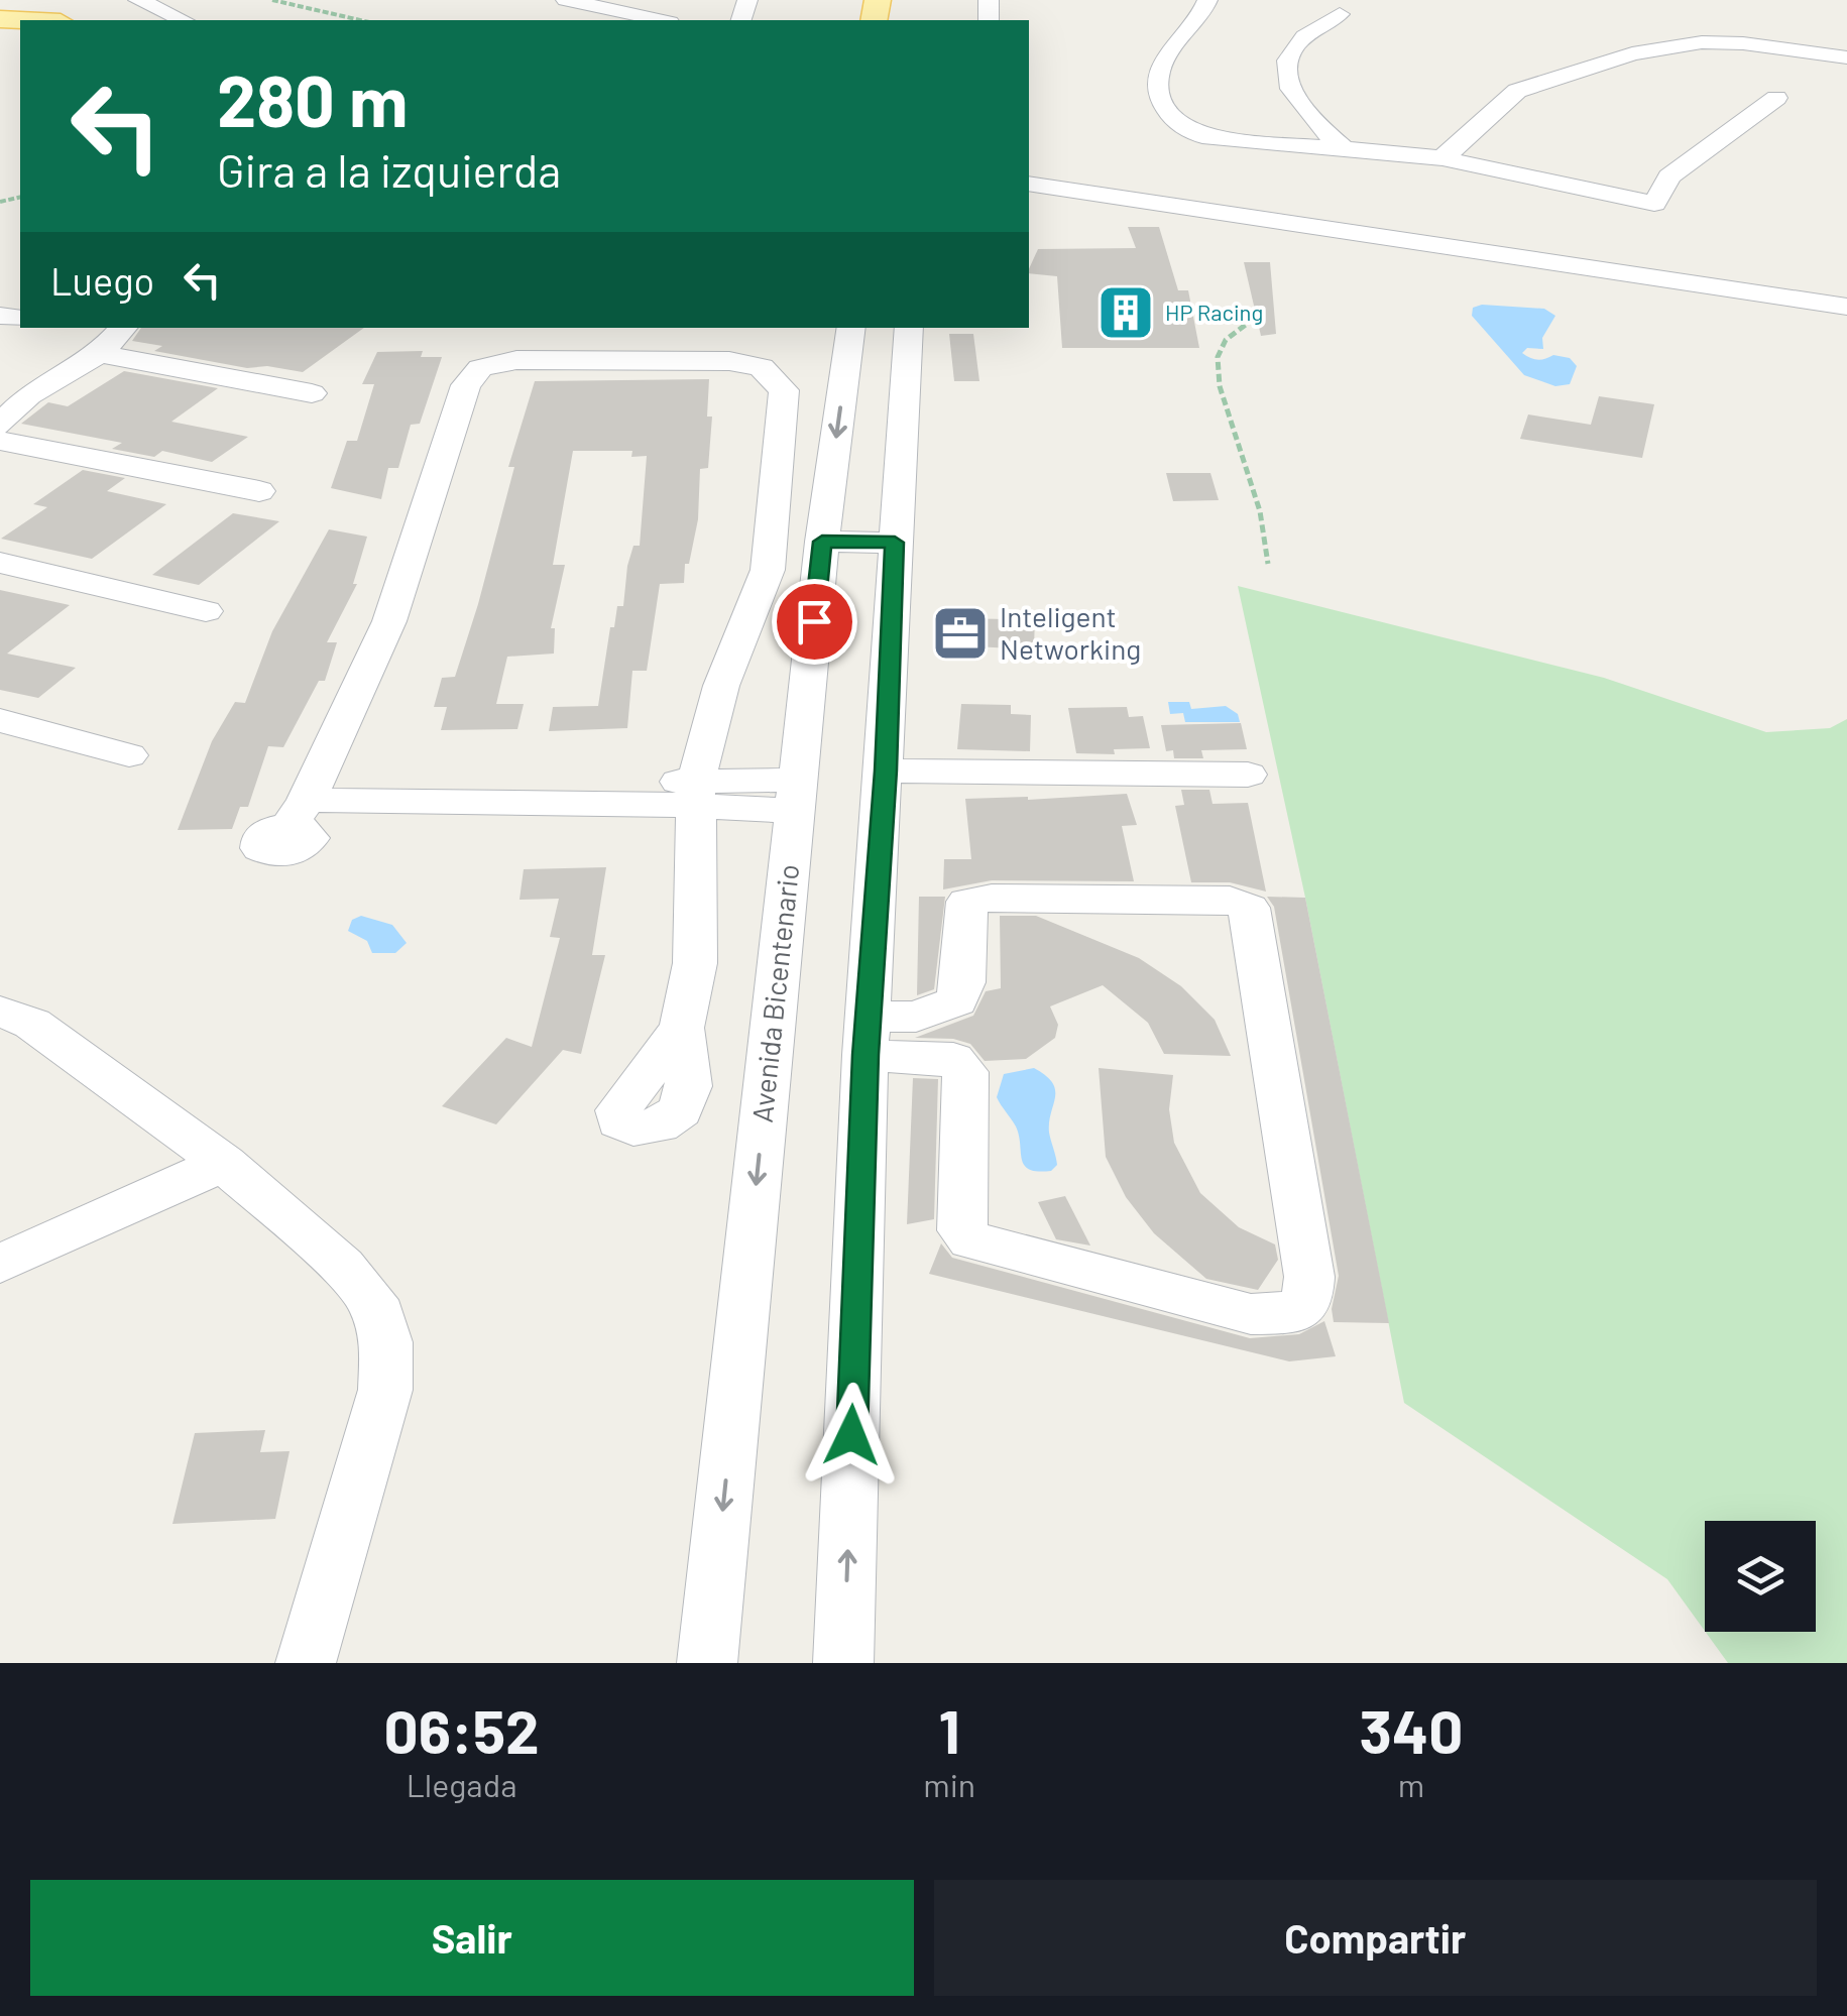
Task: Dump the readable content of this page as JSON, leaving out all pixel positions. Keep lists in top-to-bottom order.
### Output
{
  "streets": {
    "street": ["Avenida Bicentenario"]
  },
  "places": {
    "building": ["HP Racing"],
    "office": ["Inteligent Networking"]
  },
  "page": {
    "turn": ["280 m", "Gira a la izquierda"],
    "then": "Luego",
    "eta": [
      "06:52",
      "Llegada",
      "1",
      "min",
      "340",
      "m"
    ],
    "buttons": ["Salir", "Compartir"]
  }
}
